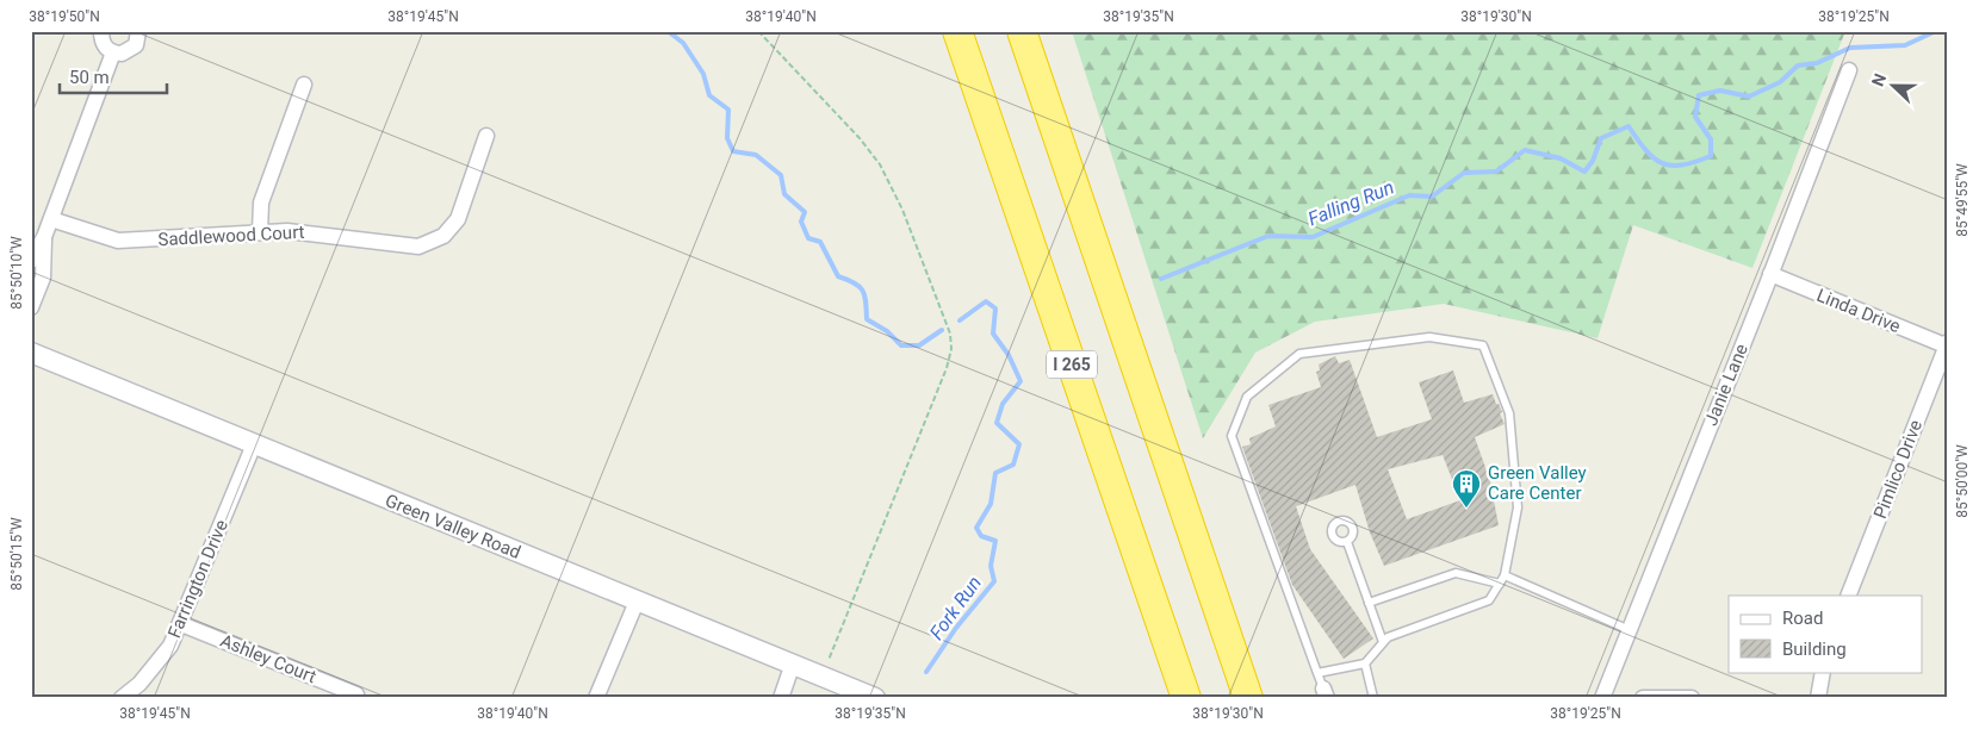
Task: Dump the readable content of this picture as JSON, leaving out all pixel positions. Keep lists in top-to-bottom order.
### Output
{
  "streets": {
    "highway": ["I 265"],
    "street": [
      "Saddlewood Court",
      "Linda Drive",
      "Janie Lane",
      "Pimlico Drive",
      "Green Valley Road",
      "Farrington Drive",
      "Ashley Court"
    ]
  },
  "crossings": [
    ["Linda Drive", "Janie Lane"],
    ["Linda Drive", "Pimlico Drive"],
    ["Green Valley Road", "Farrington Drive"],
    ["Farrington Drive", "Ashley Court"]
  ],
  "water": ["Falling Run", "Fork Run"],
  "places": {
    "building": ["Green Valley Care Center"]
  },
  "legend": ["Road", "Building"],
  "scale_bar": "50 m",
  "north": "left",
  "coordinates": [
    "38°19'50\"N",
    "38°19'45\"N",
    "38°19'40\"N",
    "38°19'35\"N",
    "38°19'30\"N",
    "38°19'25\"N",
    "85°49'55\"W",
    "85°50'10\"W",
    "85°50'00\"W",
    "85°50'15\"W"
  ]
}
